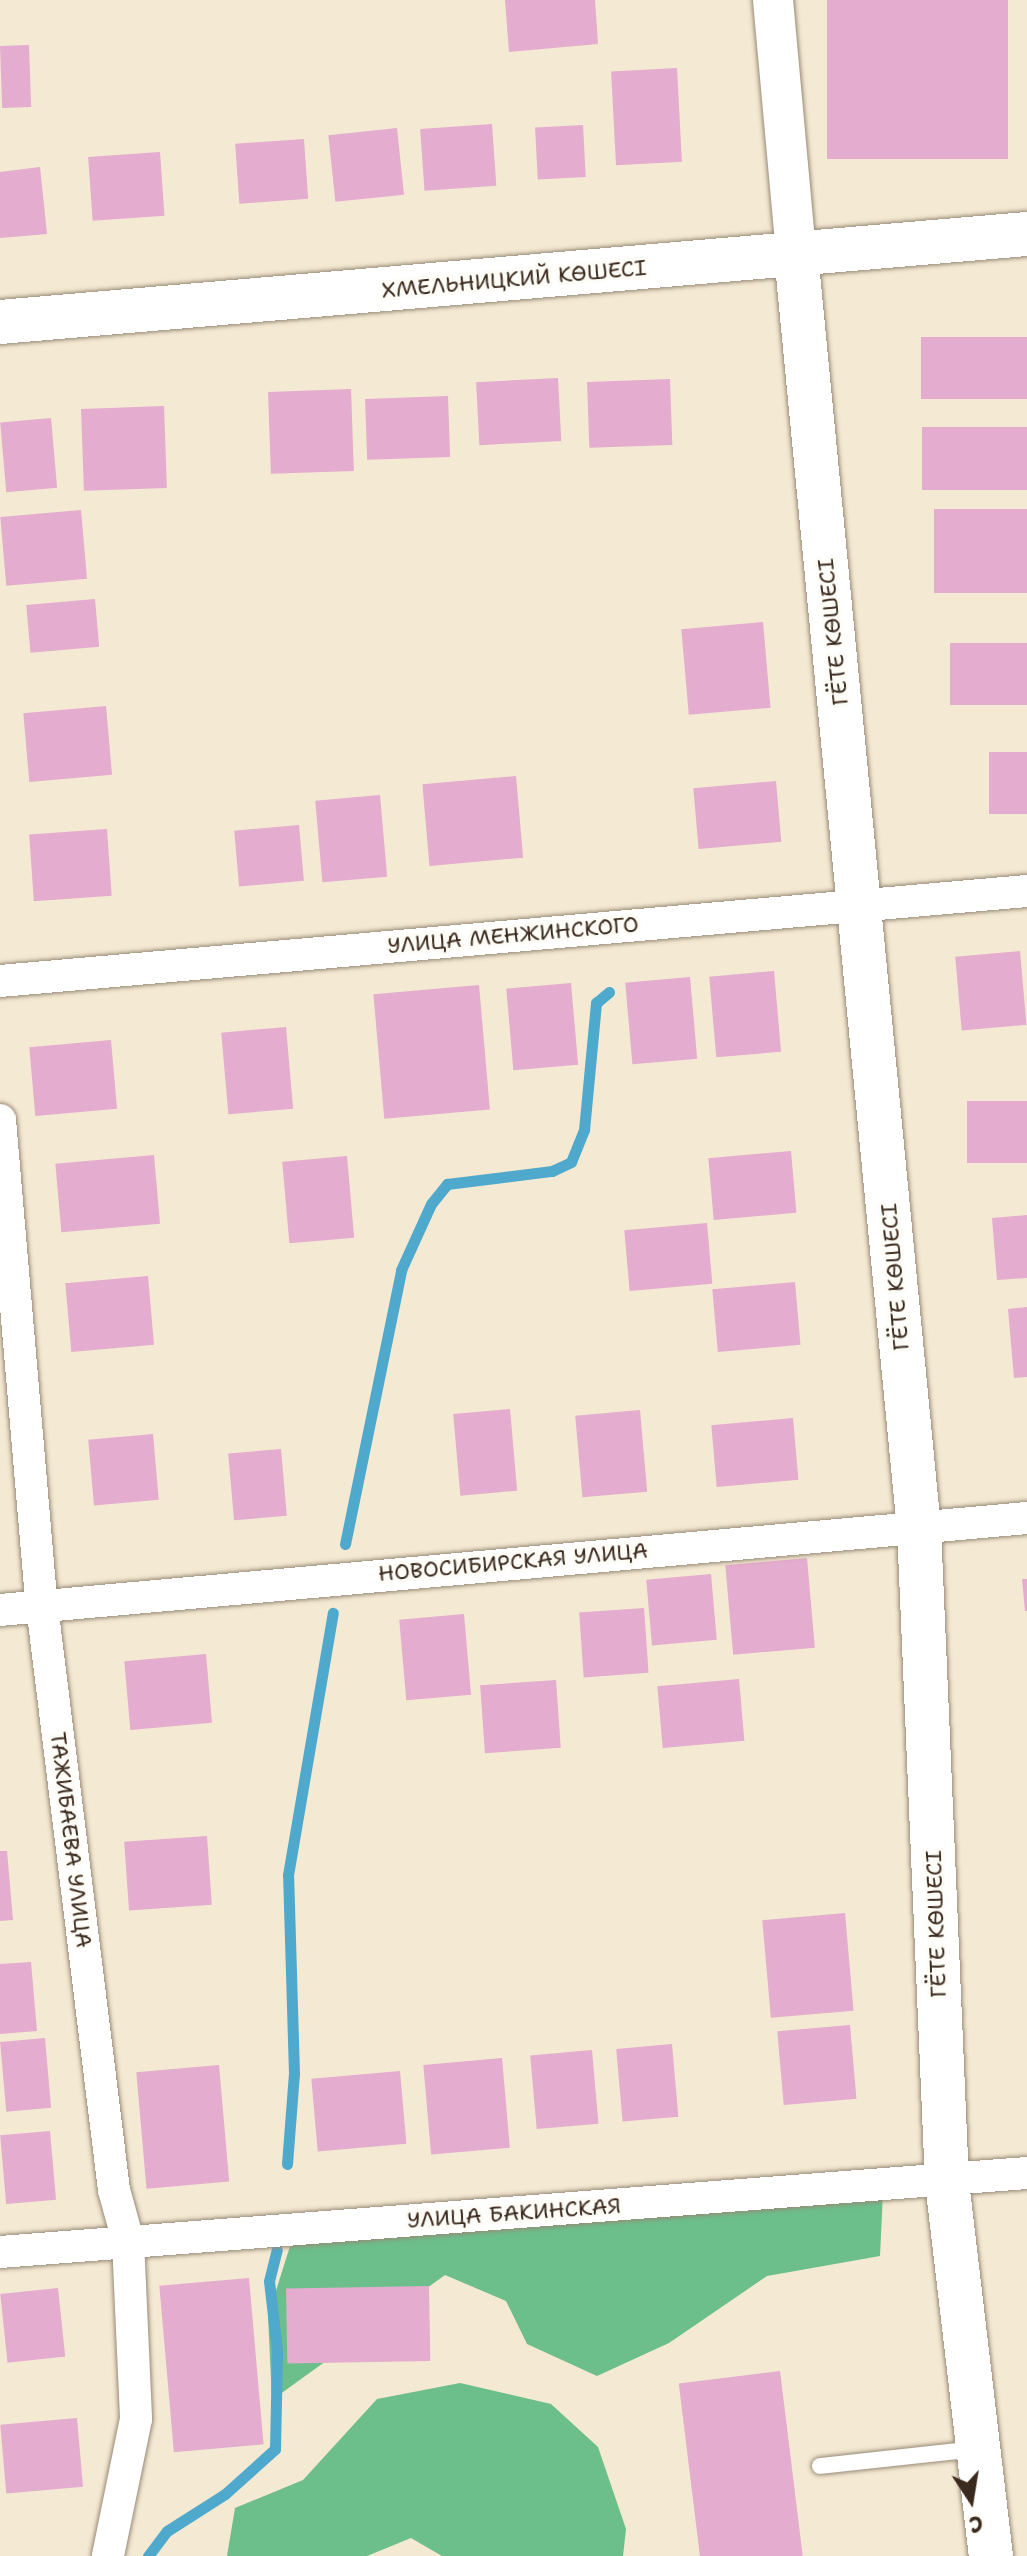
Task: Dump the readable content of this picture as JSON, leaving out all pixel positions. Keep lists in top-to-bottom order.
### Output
{
  "streets": {
    "main road": ["ХМЕЛЬНИЦКИЙ КӨШЕСІ", "ГЁТЕ КӨШЕСІ"],
    "street": [
      "УЛИЦА МЕНЖИНСКОГО",
      "НОВОСИБИРСКАЯ УЛИЦА",
      "ТАЖИБАЕВА УЛИЦА",
      "УЛИЦА БАКИНСКАЯ"
    ]
  },
  "crossings": [
    ["ХМЕЛЬНИЦКИЙ КӨШЕСІ", "ГЁТЕ КӨШЕСІ"],
    ["ГЁТЕ КӨШЕСІ", "УЛИЦА МЕНЖИНСКОГО"],
    ["ГЁТЕ КӨШЕСІ", "НОВОСИБИРСКАЯ УЛИЦА"],
    ["ГЁТЕ КӨШЕСІ", "УЛИЦА БАКИНСКАЯ"],
    ["НОВОСИБИРСКАЯ УЛИЦА", "ТАЖИБАЕВА УЛИЦА"],
    ["ТАЖИБАЕВА УЛИЦА", "УЛИЦА БАКИНСКАЯ"]
  ],
  "north": "bottom"
}
